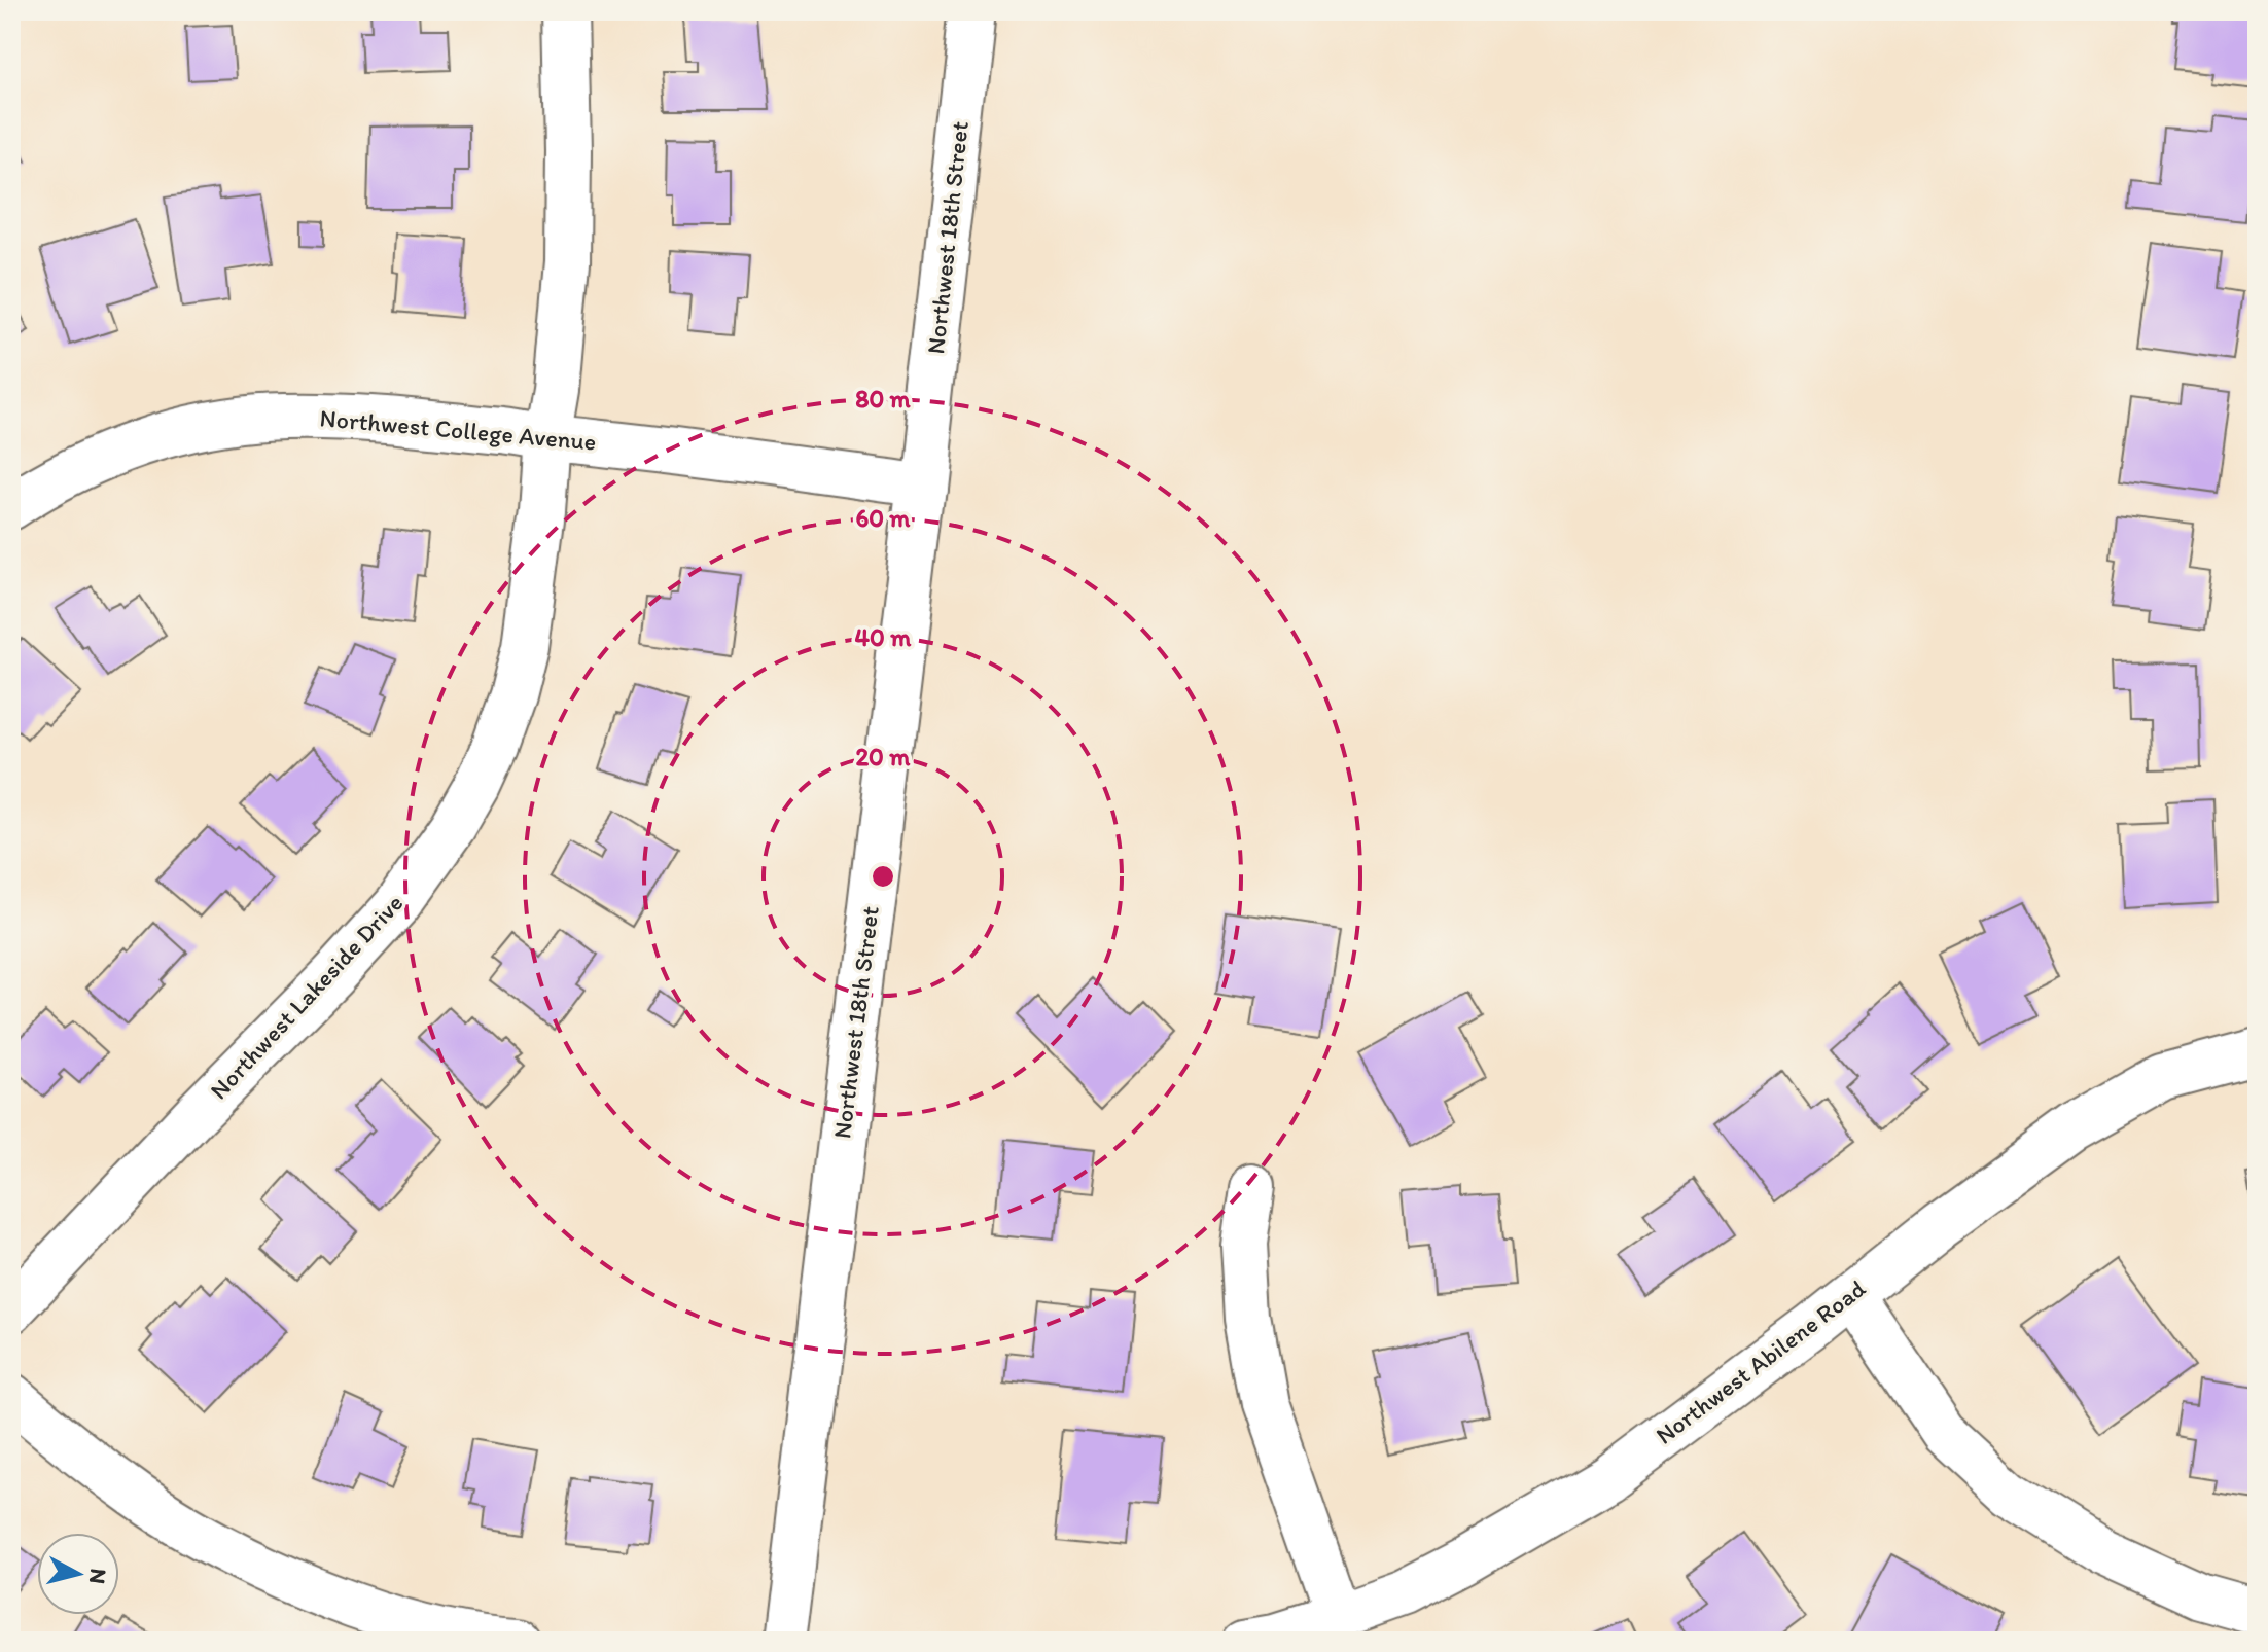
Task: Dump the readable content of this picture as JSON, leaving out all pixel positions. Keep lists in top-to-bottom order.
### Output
{
  "streets": {
    "street": [
      "Northwest 18th Street",
      "Northwest College Avenue",
      "Northwest Lakeside Drive",
      "Northwest Abilene Road"
    ]
  },
  "crossings": [
    ["Northwest 18th Street", "Northwest College Avenue"],
    ["Northwest College Avenue", "Northwest Lakeside Drive"]
  ],
  "north": "right",
  "rings": [
    "80 m",
    "60 m",
    "40 m",
    "20 m"
  ]
}
